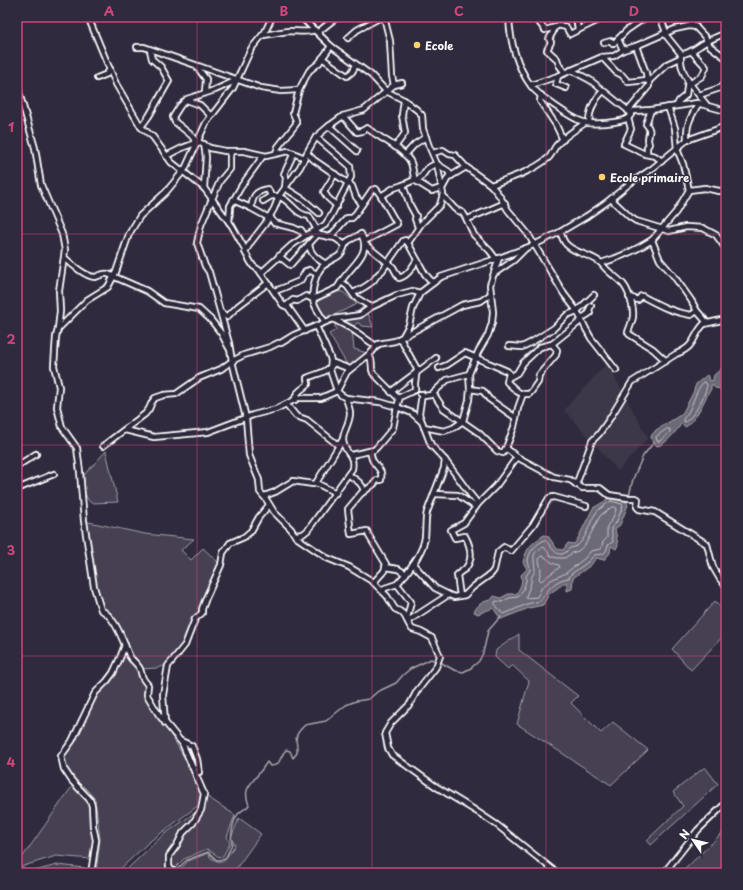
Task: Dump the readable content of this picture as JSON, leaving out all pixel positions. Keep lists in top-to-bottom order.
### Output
{
  "places": ["Ecole", "Ecole primaire"],
  "north": "top left",
  "grid": {
    "columns": [
      "A",
      "B",
      "C",
      "D"
    ],
    "rows": [
      "1",
      "2",
      "3",
      "4"
    ]
  }
}
